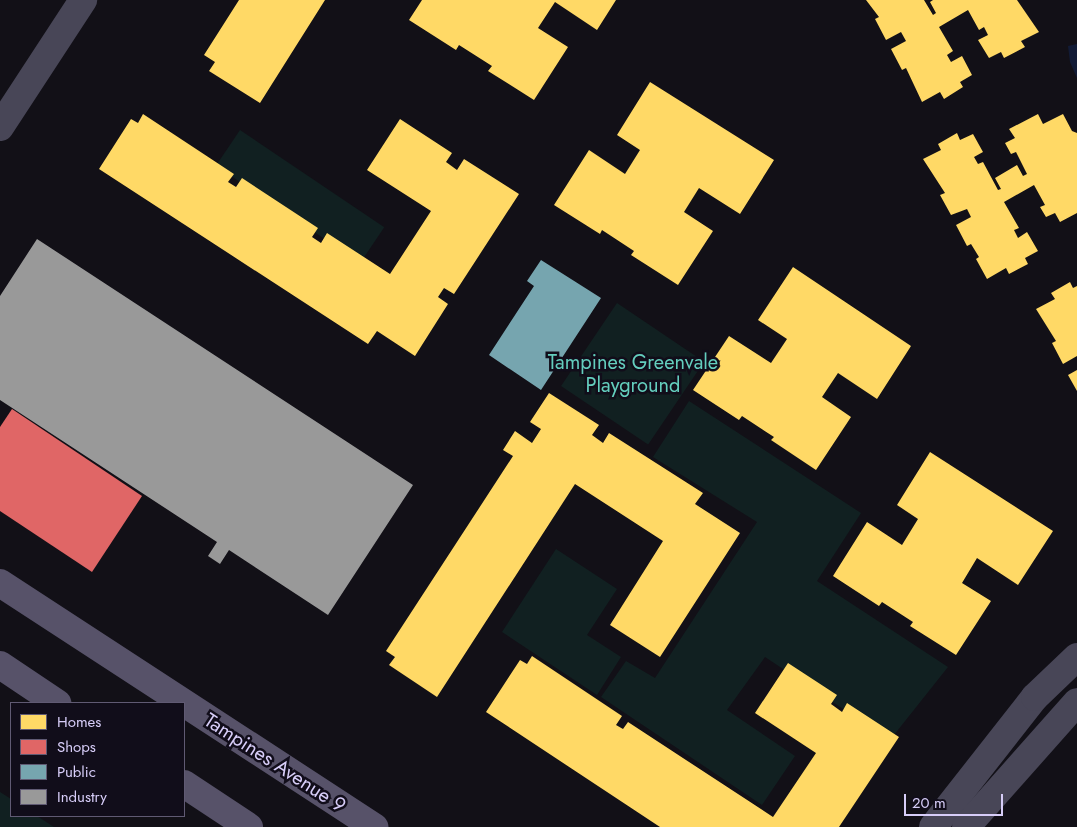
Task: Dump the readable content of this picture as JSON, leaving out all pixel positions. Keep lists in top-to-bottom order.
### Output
{
  "streets": {
    "main road": ["Tampines Avenue 9"]
  },
  "parks": ["Tampines Greenvale Playground"],
  "legend": [
    "Homes",
    "Shops",
    "Public",
    "Industry"
  ],
  "scale_bar": "20 m"
}
